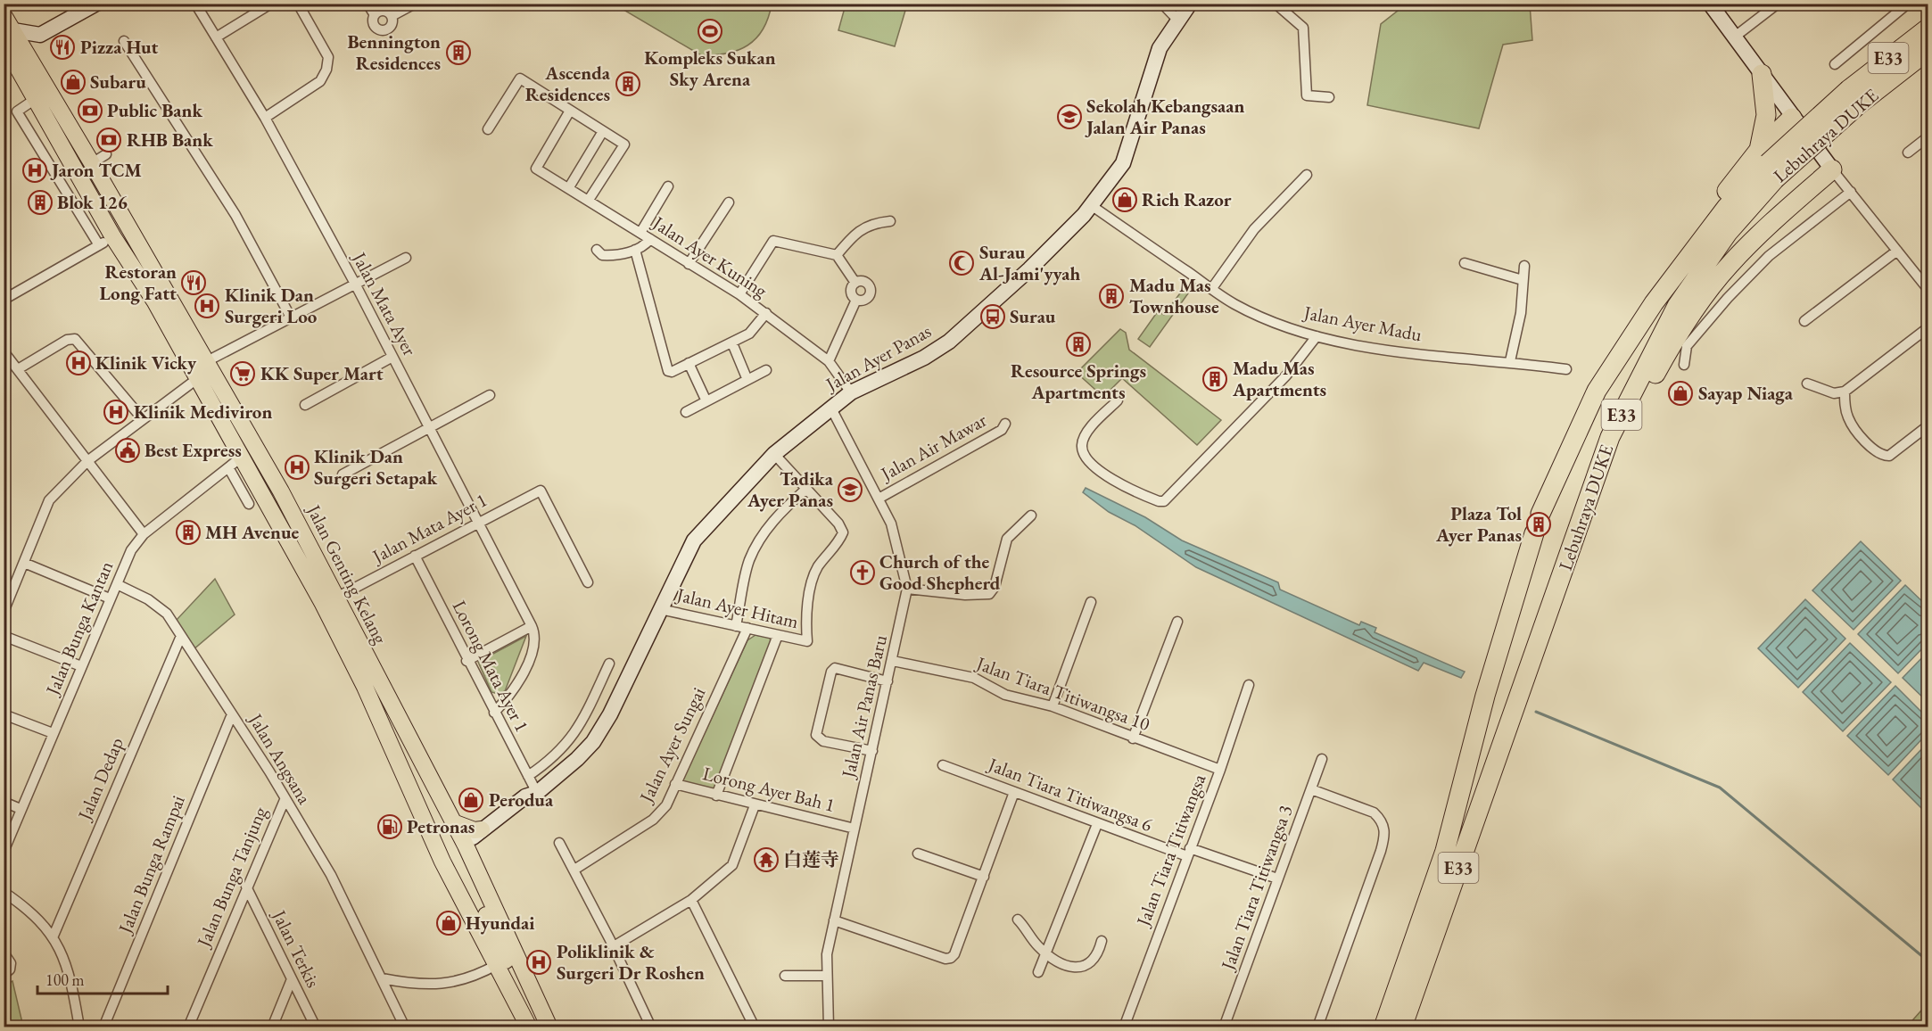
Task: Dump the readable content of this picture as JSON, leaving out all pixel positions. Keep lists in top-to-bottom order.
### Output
{
  "streets": {
    "highway": ["E33", "Lebuhraya DUKE"],
    "main road": ["Jalan Genting Kelang"],
    "street": [
      "Jalan Ayer Kuning",
      "Jalan Mata Ayer",
      "Jalan Ayer Madu",
      "Jalan Ayer Panas",
      "Jalan Air Mawar",
      "Jalan Mata Ayer 1",
      "Jalan Ayer Hitam",
      "Jalan Bunga Kantan",
      "Lorong Mata Ayer 1",
      "Jalan Tiara Titiwangsa 10",
      "Jalan Air Panas Baru",
      "Jalan Ayer Sungai",
      "Jalan Angsana",
      "Jalan Dedap",
      "Lorong Ayer Bah 1",
      "Jalan Tiara Titiwangsa 6",
      "Jalan Tiara Titiwangsa",
      "Jalan Bunga Rampai",
      "Jalan Bunga Tanjung",
      "Jalan Tiara Titiwangsa 3",
      "Jalan Terkis"
    ]
  },
  "crossings": [
    ["Jalan Ayer Kuning", "Jalan Ayer Panas"],
    ["Jalan Mata Ayer", "Jalan Mata Ayer 1"],
    ["Jalan Ayer Madu", "Jalan Ayer Panas"],
    ["Jalan Ayer Panas", "Jalan Genting Kelang"],
    ["Jalan Ayer Panas", "Jalan Ayer Hitam"],
    ["Jalan Ayer Panas", "Lorong Mata Ayer 1"],
    ["Jalan Ayer Panas", "Jalan Air Panas Baru"],
    ["Jalan Air Mawar", "Jalan Air Panas Baru"],
    ["Jalan Mata Ayer 1", "Jalan Genting Kelang"],
    ["Jalan Mata Ayer 1", "Lorong Mata Ayer 1"],
    ["Jalan Genting Kelang", "Jalan Bunga Kantan"],
    ["Jalan Ayer Hitam", "Jalan Ayer Sungai"],
    ["Jalan Bunga Kantan", "Jalan Angsana"],
    ["Jalan Tiara Titiwangsa 10", "Jalan Air Panas Baru"],
    ["Jalan Tiara Titiwangsa 10", "Jalan Tiara Titiwangsa"],
    ["Jalan Air Panas Baru", "Lorong Ayer Bah 1"],
    ["Jalan Ayer Sungai", "Lorong Ayer Bah 1"],
    ["Jalan Angsana", "Jalan Dedap"],
    ["Jalan Angsana", "Jalan Bunga Rampai"],
    ["Jalan Angsana", "Jalan Bunga Tanjung"],
    ["Jalan Tiara Titiwangsa 6", "Jalan Tiara Titiwangsa"],
    ["Jalan Tiara Titiwangsa 6", "Jalan Tiara Titiwangsa 3"],
    ["Jalan Bunga Tanjung", "Jalan Terkis"]
  ],
  "places": {
    "sports": ["Kompleks Sukan Sky Arena"],
    "restaurant": ["Pizza Hut", "Restoran Long Fatt"],
    "building": [
      "Bennington Residences",
      "Ascenda Residences",
      "Blok 126",
      "Madu Mas Townhouse",
      "Resource Springs Apartments",
      "Madu Mas Apartments",
      "Plaza Tol Ayer Panas",
      "MH Avenue"
    ],
    "shop": [
      "Subaru",
      "Rich Razor",
      "Sayap Niaga",
      "Perodua",
      "Hyundai"
    ],
    "bank": ["Public Bank", "RHB Bank"],
    "school or university": ["Sekolah Kebangsaan Jalan Air Panas", "Tadika Ayer Panas"],
    "hospital": [
      "Jaron TCM",
      "Klinik Dan Surgeri Loo",
      "Klinik Vicky",
      "Klinik Mediviron",
      "Klinik Dan Surgeri Setapak",
      "Poliklinik & Surgeri Dr Roshen"
    ],
    "mosque": ["Surau Al-Jami'yyah"],
    "bus stop": ["Surau"],
    "supermarket": ["KK Super Mart"],
    "public building": ["Best Express"],
    "church": ["Church of the Good Shepherd"],
    "fuel station": ["Petronas"],
    "temple": ["白莲寺"]
  },
  "scale_bar": "100 m"
}
